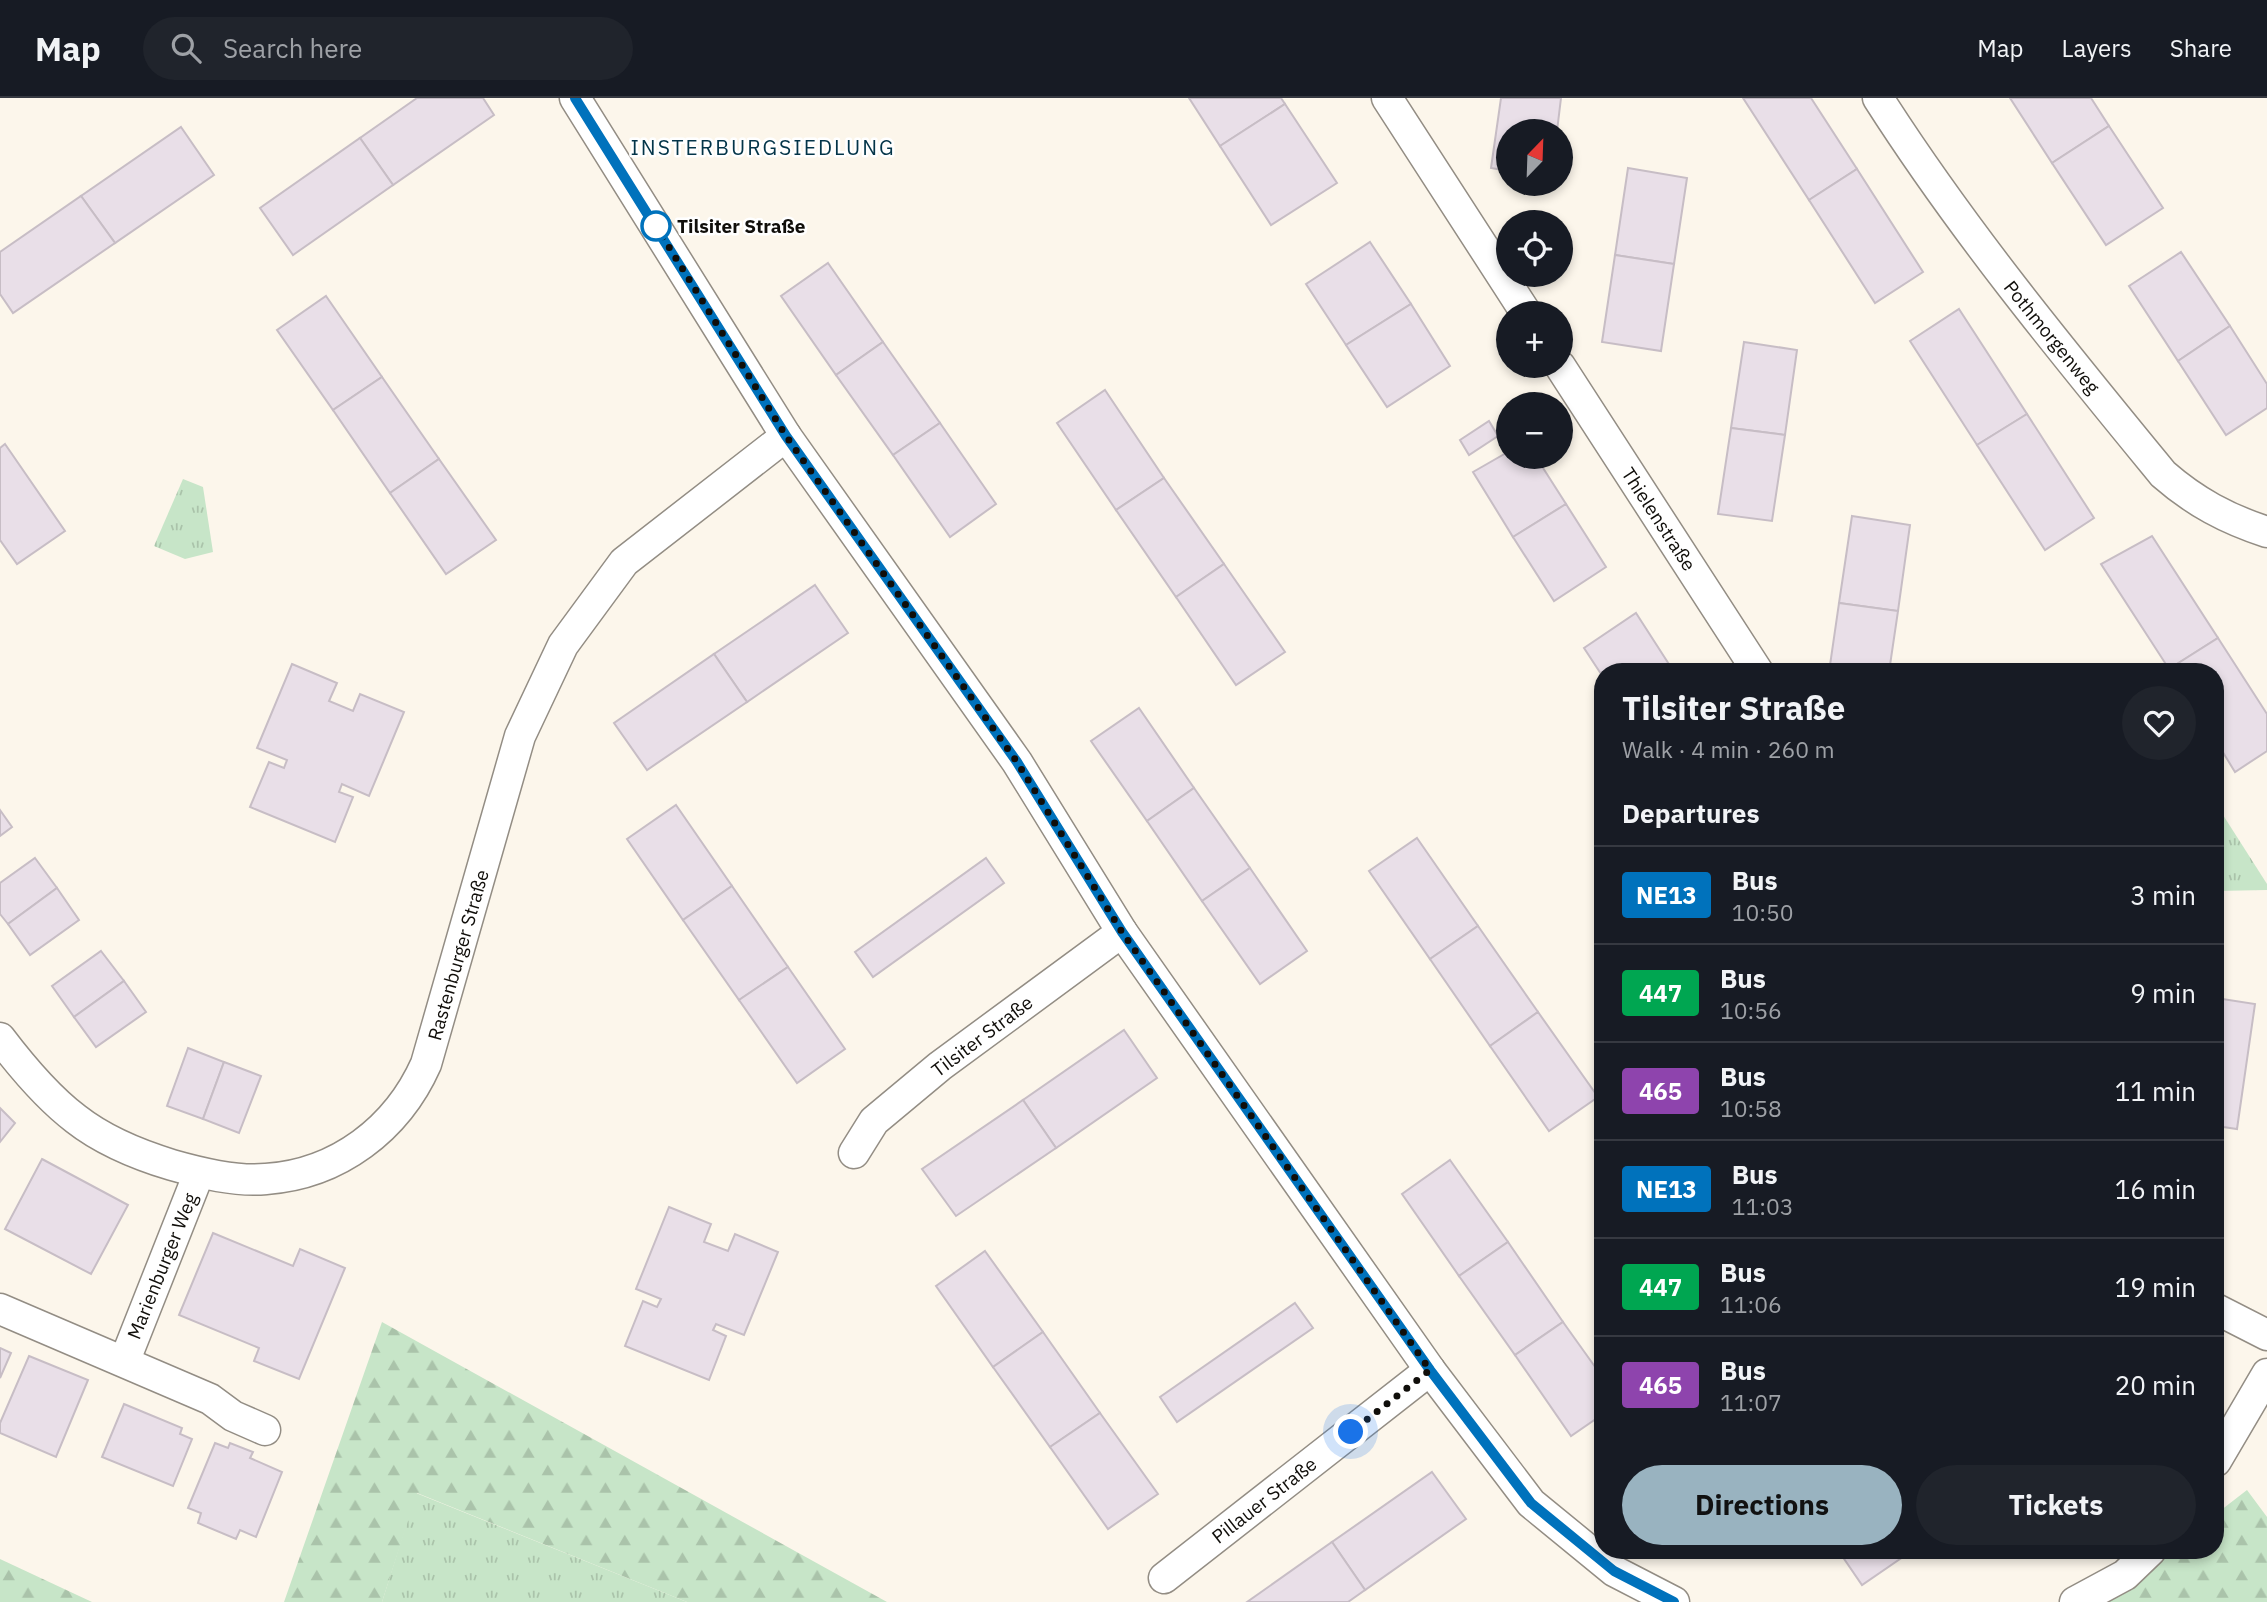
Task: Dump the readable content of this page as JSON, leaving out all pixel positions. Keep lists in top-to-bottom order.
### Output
{
  "streets": {
    "street": [
      "Pothmorgenweg",
      "Thielenstraße",
      "Rastenburger Straße",
      "Tilsiter Straße",
      "Marienburger Weg",
      "Pillauer Straße"
    ]
  },
  "crossings": [
    ["Rastenburger Straße", "Marienburger Weg"]
  ],
  "districts": ["INSTERBURGSIEDLUNG"],
  "places": ["Tilsiter Straße"],
  "lines": ["bus line NE13"],
  "north": "top right",
  "page": {
    "header": "Map",
    "search": "Search here",
    "nav": ["Map", "Layers", "Share"],
    "map_buttons": ["+", "−"],
    "heading": [
      ["Tilsiter Straße", "Walk · 4 min · 260 m"],
      "Departures"
    ],
    "list": [
      {
        "mark": "NE13",
        "name": "Bus",
        "note": "10:50",
        "value": "3 min"
      },
      {
        "mark": "447",
        "name": "Bus",
        "note": "10:56",
        "value": "9 min"
      },
      {
        "mark": "465",
        "name": "Bus",
        "note": "10:58",
        "value": "11 min"
      },
      {
        "mark": "NE13",
        "name": "Bus",
        "note": "11:03",
        "value": "16 min"
      },
      {
        "mark": "447",
        "name": "Bus",
        "note": "11:06",
        "value": "19 min"
      },
      {
        "mark": "465",
        "name": "Bus",
        "note": "11:07",
        "value": "20 min"
      }
    ],
    "buttons": ["Directions", "Tickets"]
  }
}
